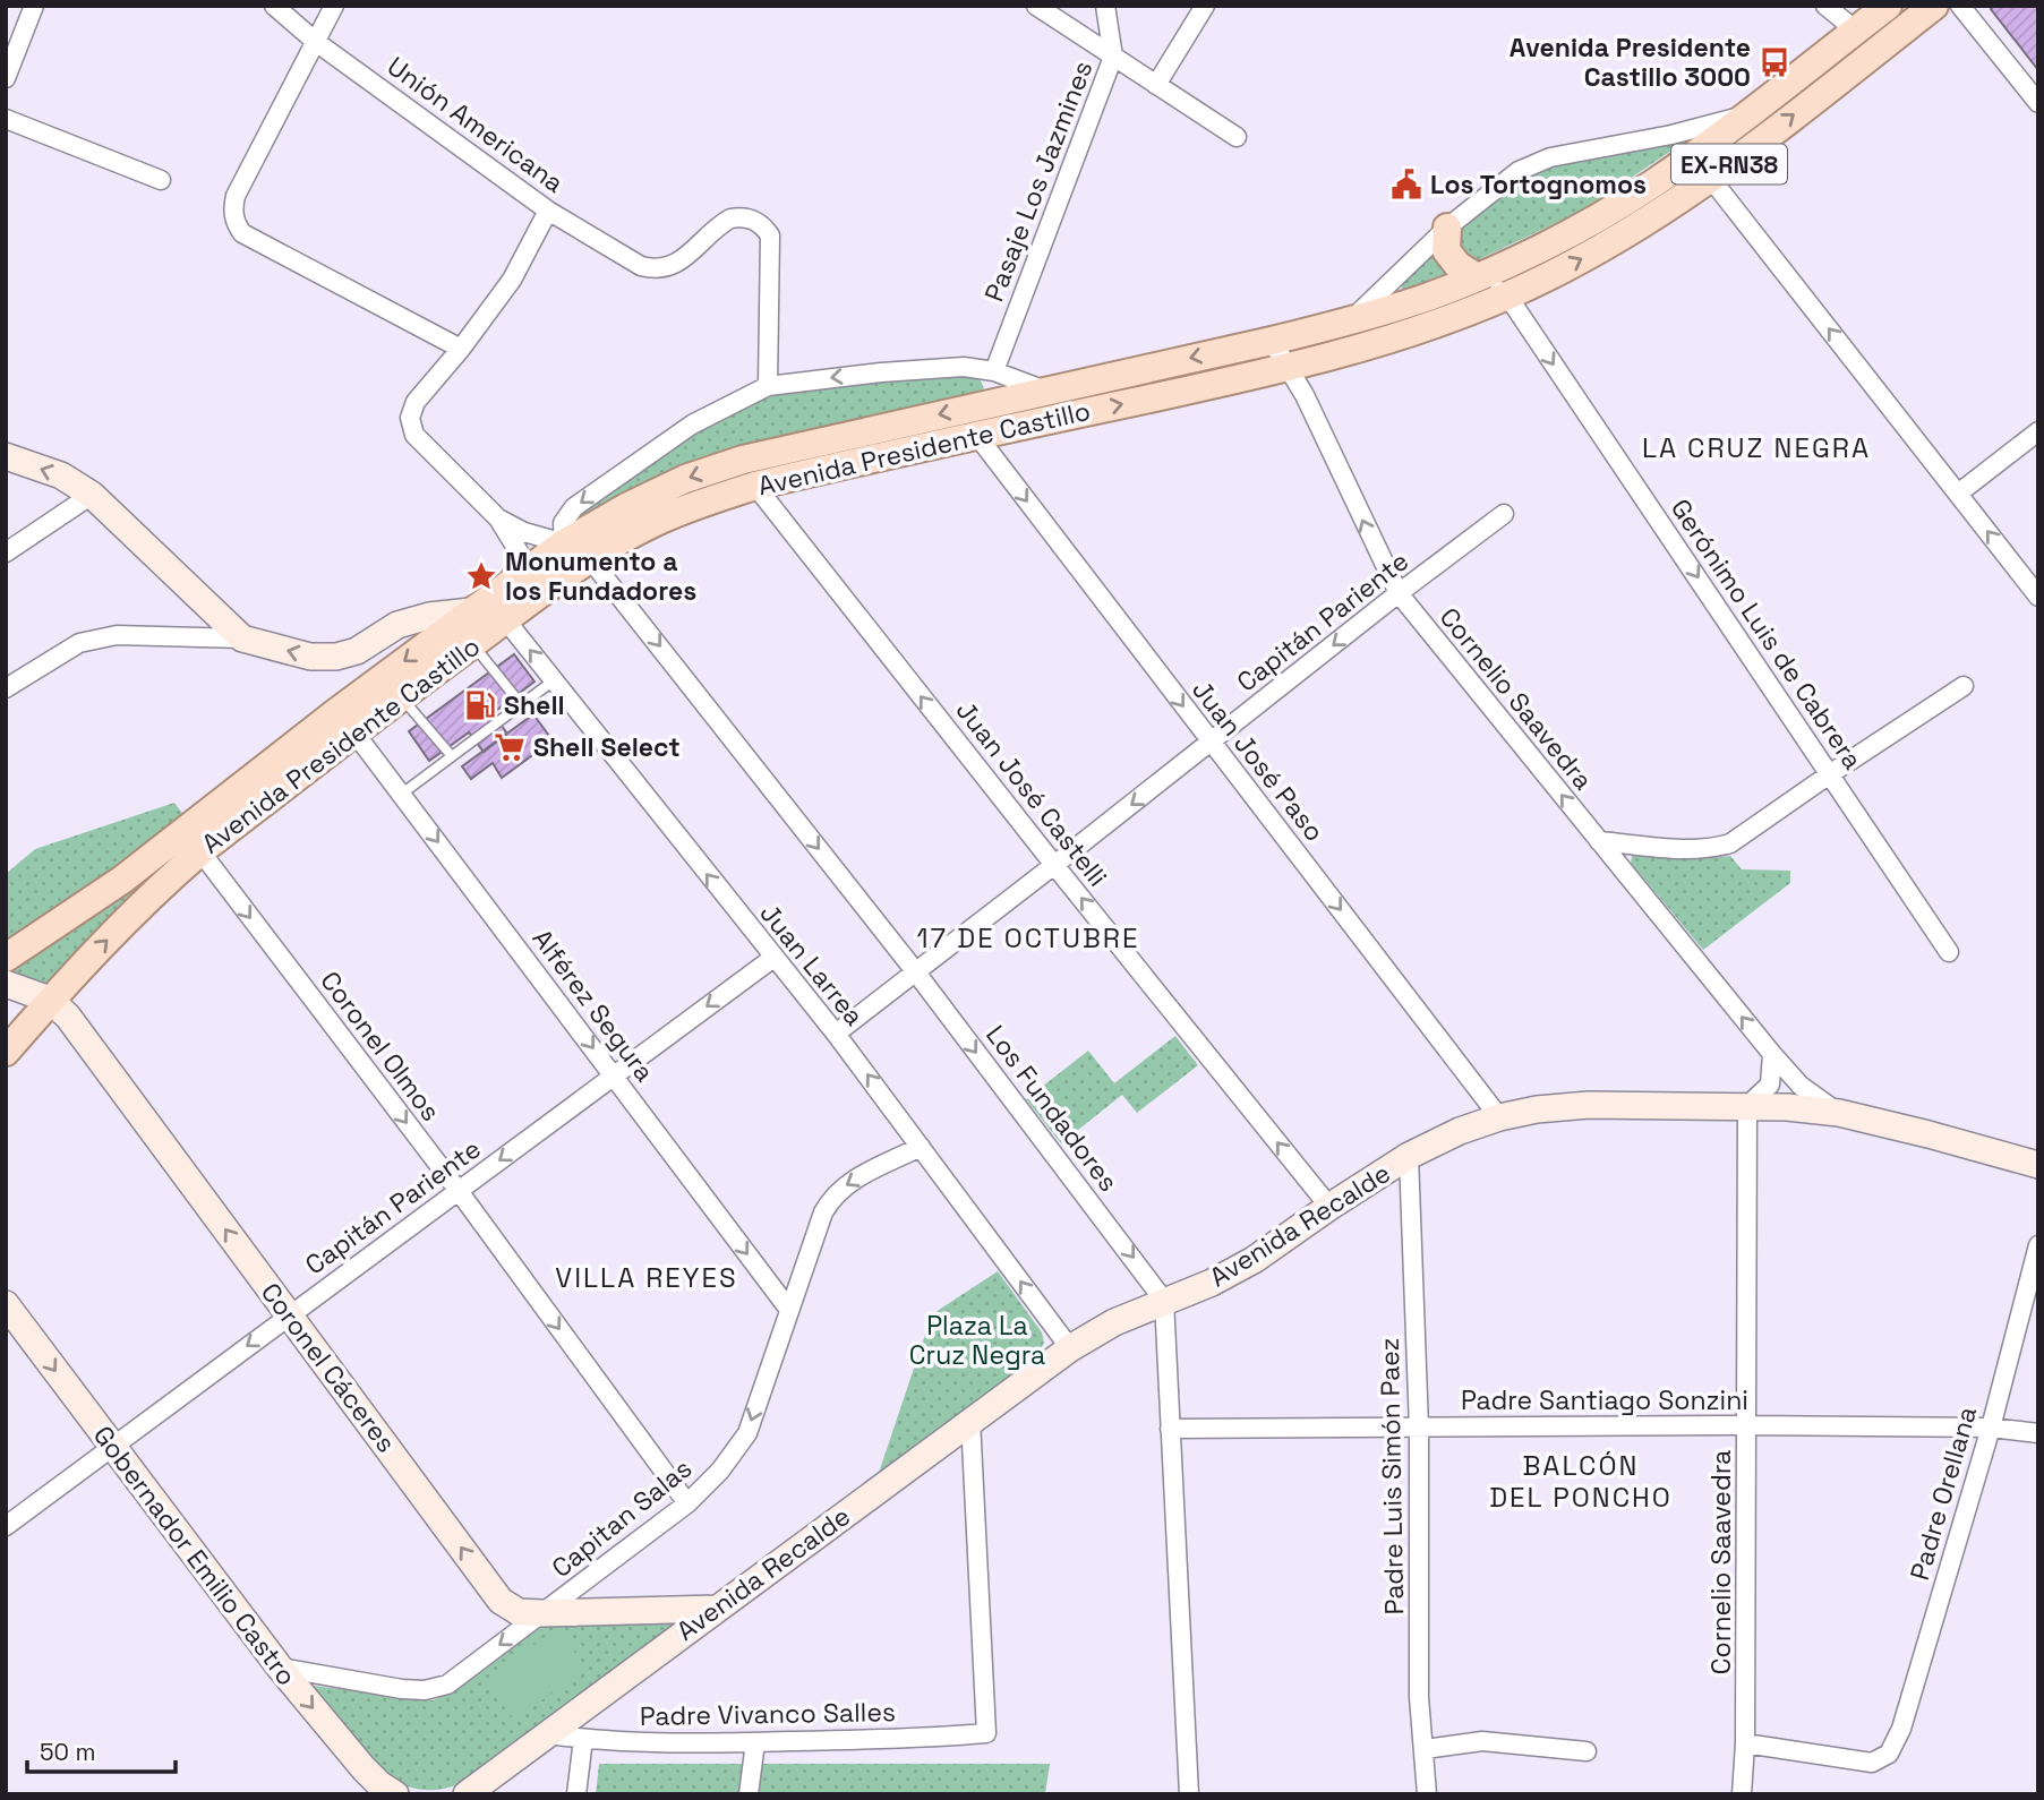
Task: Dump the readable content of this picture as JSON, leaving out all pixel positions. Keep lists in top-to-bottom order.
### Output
{
  "streets": {
    "main road": ["EX-RN38", "Avenida Presidente Castillo"],
    "street": [
      "Unión Americana",
      "Pasaje Los Jazmines",
      "Capitán Pariente",
      "Gerónimo Luis de Cabrera",
      "Cornelio Saavedra",
      "Juan José Paso",
      "Juan José Castelli",
      "Juan Larrea",
      "Alférez Segura",
      "Coronel Olmos",
      "Los Fundadores",
      "Avenida Recalde",
      "Coronel Cáceres",
      "Padre Santiago Sonzini",
      "Padre Luis Simón Paez",
      "Padre Orellana",
      "Capitan Salas",
      "Gobernador Emilio Castro",
      "Padre Vivanco Salles"
    ]
  },
  "crossings": [
    ["Avenida Presidente Castillo", "Gerónimo Luis de Cabrera"],
    ["Avenida Presidente Castillo", "Cornelio Saavedra"],
    ["Avenida Presidente Castillo", "Juan José Paso"],
    ["Avenida Presidente Castillo", "Juan José Castelli"],
    ["Avenida Presidente Castillo", "Juan Larrea"],
    ["Avenida Presidente Castillo", "Alférez Segura"],
    ["Avenida Presidente Castillo", "Coronel Olmos"],
    ["Avenida Presidente Castillo", "Los Fundadores"],
    ["Avenida Presidente Castillo", "Coronel Cáceres"],
    ["Capitán Pariente", "Cornelio Saavedra"],
    ["Capitán Pariente", "Juan José Paso"],
    ["Capitán Pariente", "Juan José Castelli"],
    ["Capitán Pariente", "Juan Larrea"],
    ["Capitán Pariente", "Alférez Segura"],
    ["Capitán Pariente", "Coronel Olmos"],
    ["Capitán Pariente", "Los Fundadores"],
    ["Capitán Pariente", "Coronel Cáceres"],
    ["Capitán Pariente", "Gobernador Emilio Castro"],
    ["Cornelio Saavedra", "Avenida Recalde"],
    ["Cornelio Saavedra", "Padre Santiago Sonzini"],
    ["Cornelio Saavedra", "Padre Orellana"],
    ["Juan José Paso", "Avenida Recalde"],
    ["Juan José Castelli", "Avenida Recalde"],
    ["Juan Larrea", "Avenida Recalde"],
    ["Juan Larrea", "Capitan Salas"],
    ["Alférez Segura", "Capitan Salas"],
    ["Coronel Olmos", "Capitan Salas"],
    ["Los Fundadores", "Avenida Recalde"],
    ["Avenida Recalde", "Coronel Cáceres"],
    ["Avenida Recalde", "Padre Luis Simón Paez"],
    ["Avenida Recalde", "Padre Vivanco Salles"],
    ["Coronel Cáceres", "Capitan Salas"],
    ["Padre Santiago Sonzini", "Padre Luis Simón Paez"],
    ["Padre Santiago Sonzini", "Padre Orellana"],
    ["Capitan Salas", "Gobernador Emilio Castro"]
  ],
  "one_way": [
    "Capitán Pariente",
    "Gerónimo Luis de Cabrera",
    "Cornelio Saavedra",
    "Juan José Paso",
    "Juan José Castelli",
    "Juan Larrea",
    "Alférez Segura",
    "Coronel Olmos",
    "Los Fundadores",
    "Coronel Cáceres",
    "Capitan Salas",
    "Gobernador Emilio Castro"
  ],
  "districts": [
    "LA CRUZ NEGRA",
    "17 DE OCTUBRE",
    "VILLA REYES",
    "BALCÓN DEL PONCHO"
  ],
  "parks": ["Plaza La Cruz Negra"],
  "places": {
    "bus stop": ["Avenida Presidente Castillo 3000"],
    "public building": ["Los Tortognomos"],
    "place": ["Monumento a los Fundadores"],
    "fuel station": ["Shell"],
    "supermarket": ["Shell Select"]
  },
  "scale_bar": "50 m"
}
